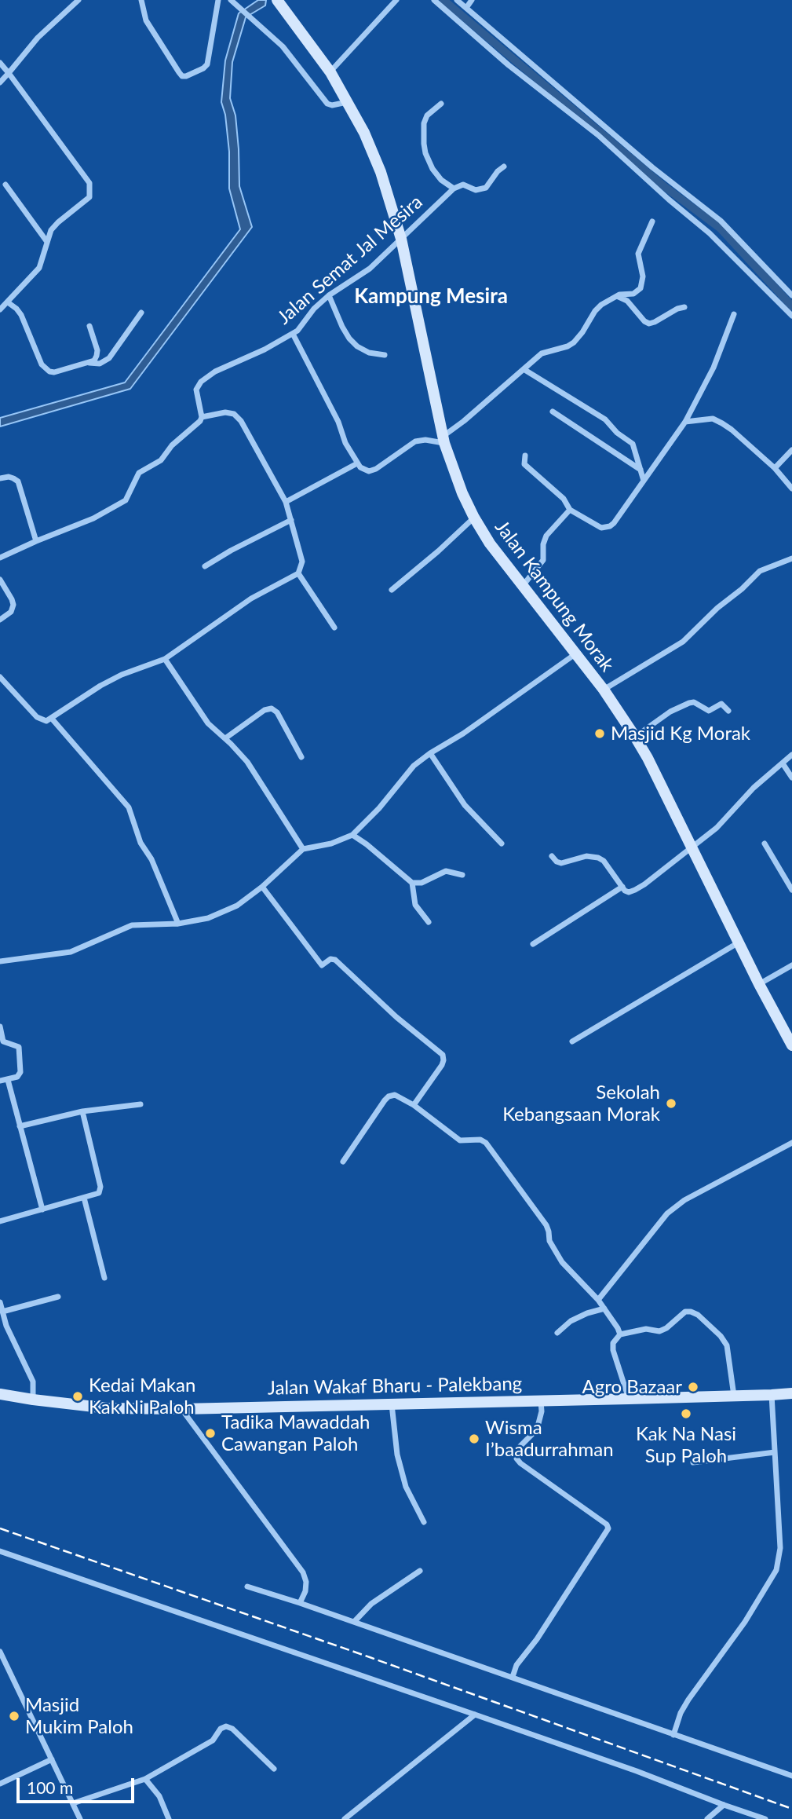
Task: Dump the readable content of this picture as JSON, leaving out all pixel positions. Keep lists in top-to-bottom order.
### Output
{
  "streets": {
    "main road": ["Jalan Kampung Morak", "Jalan Wakaf Bharu - Palekbang"],
    "street": ["Jalan Semat Jal Mesira"]
  },
  "crossings": [
    ["Jalan Semat Jal Mesira", "Jalan Kampung Morak"]
  ],
  "districts": ["Kampung Mesira"],
  "places": [
    "Masjid Kg Morak",
    "Sekolah Kebangsaan Morak",
    "Agro Bazaar",
    "Kedai Makan Kak Ni Paloh",
    "Kak Na Nasi Sup Paloh",
    "Tadika Mawaddah Cawangan Paloh",
    "Wisma I’baadurrahman",
    "Masjid Mukim Paloh"
  ],
  "scale_bar": "100 m"
}
